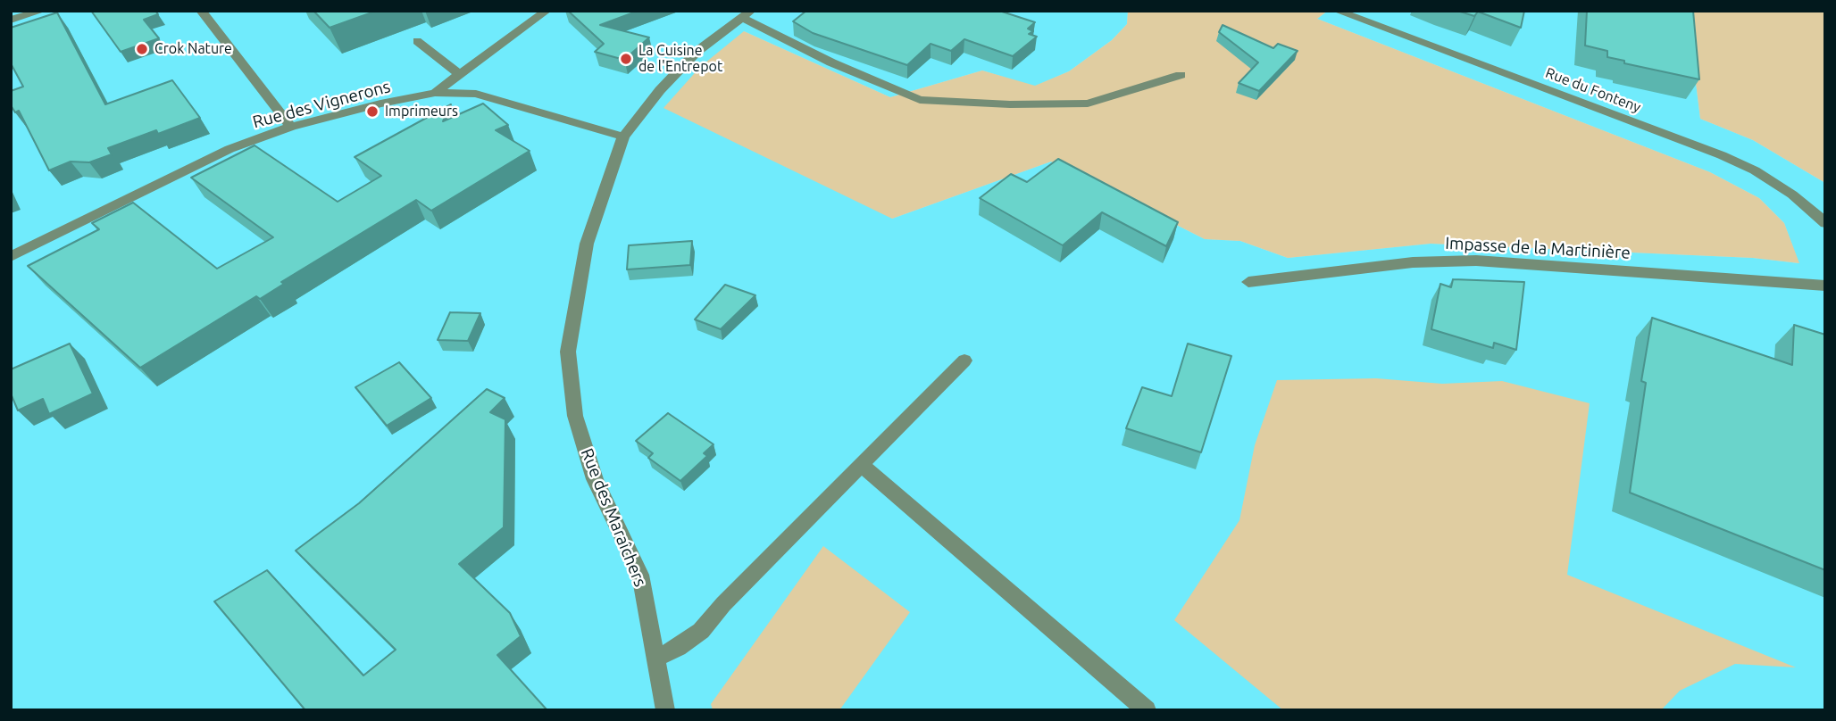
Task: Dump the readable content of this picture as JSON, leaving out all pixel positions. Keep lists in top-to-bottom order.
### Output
{
  "streets": {
    "street": [
      "Rue du Fonteny",
      "Rue des Vignerons",
      "Impasse de la Martinière",
      "Rue des Maraîchers"
    ]
  },
  "crossings": [
    ["Rue des Vignerons", "Rue des Maraîchers"]
  ],
  "places": ["Crok Nature", "La Cuisine de l'Entrepot", "Imprimeurs"]
}
